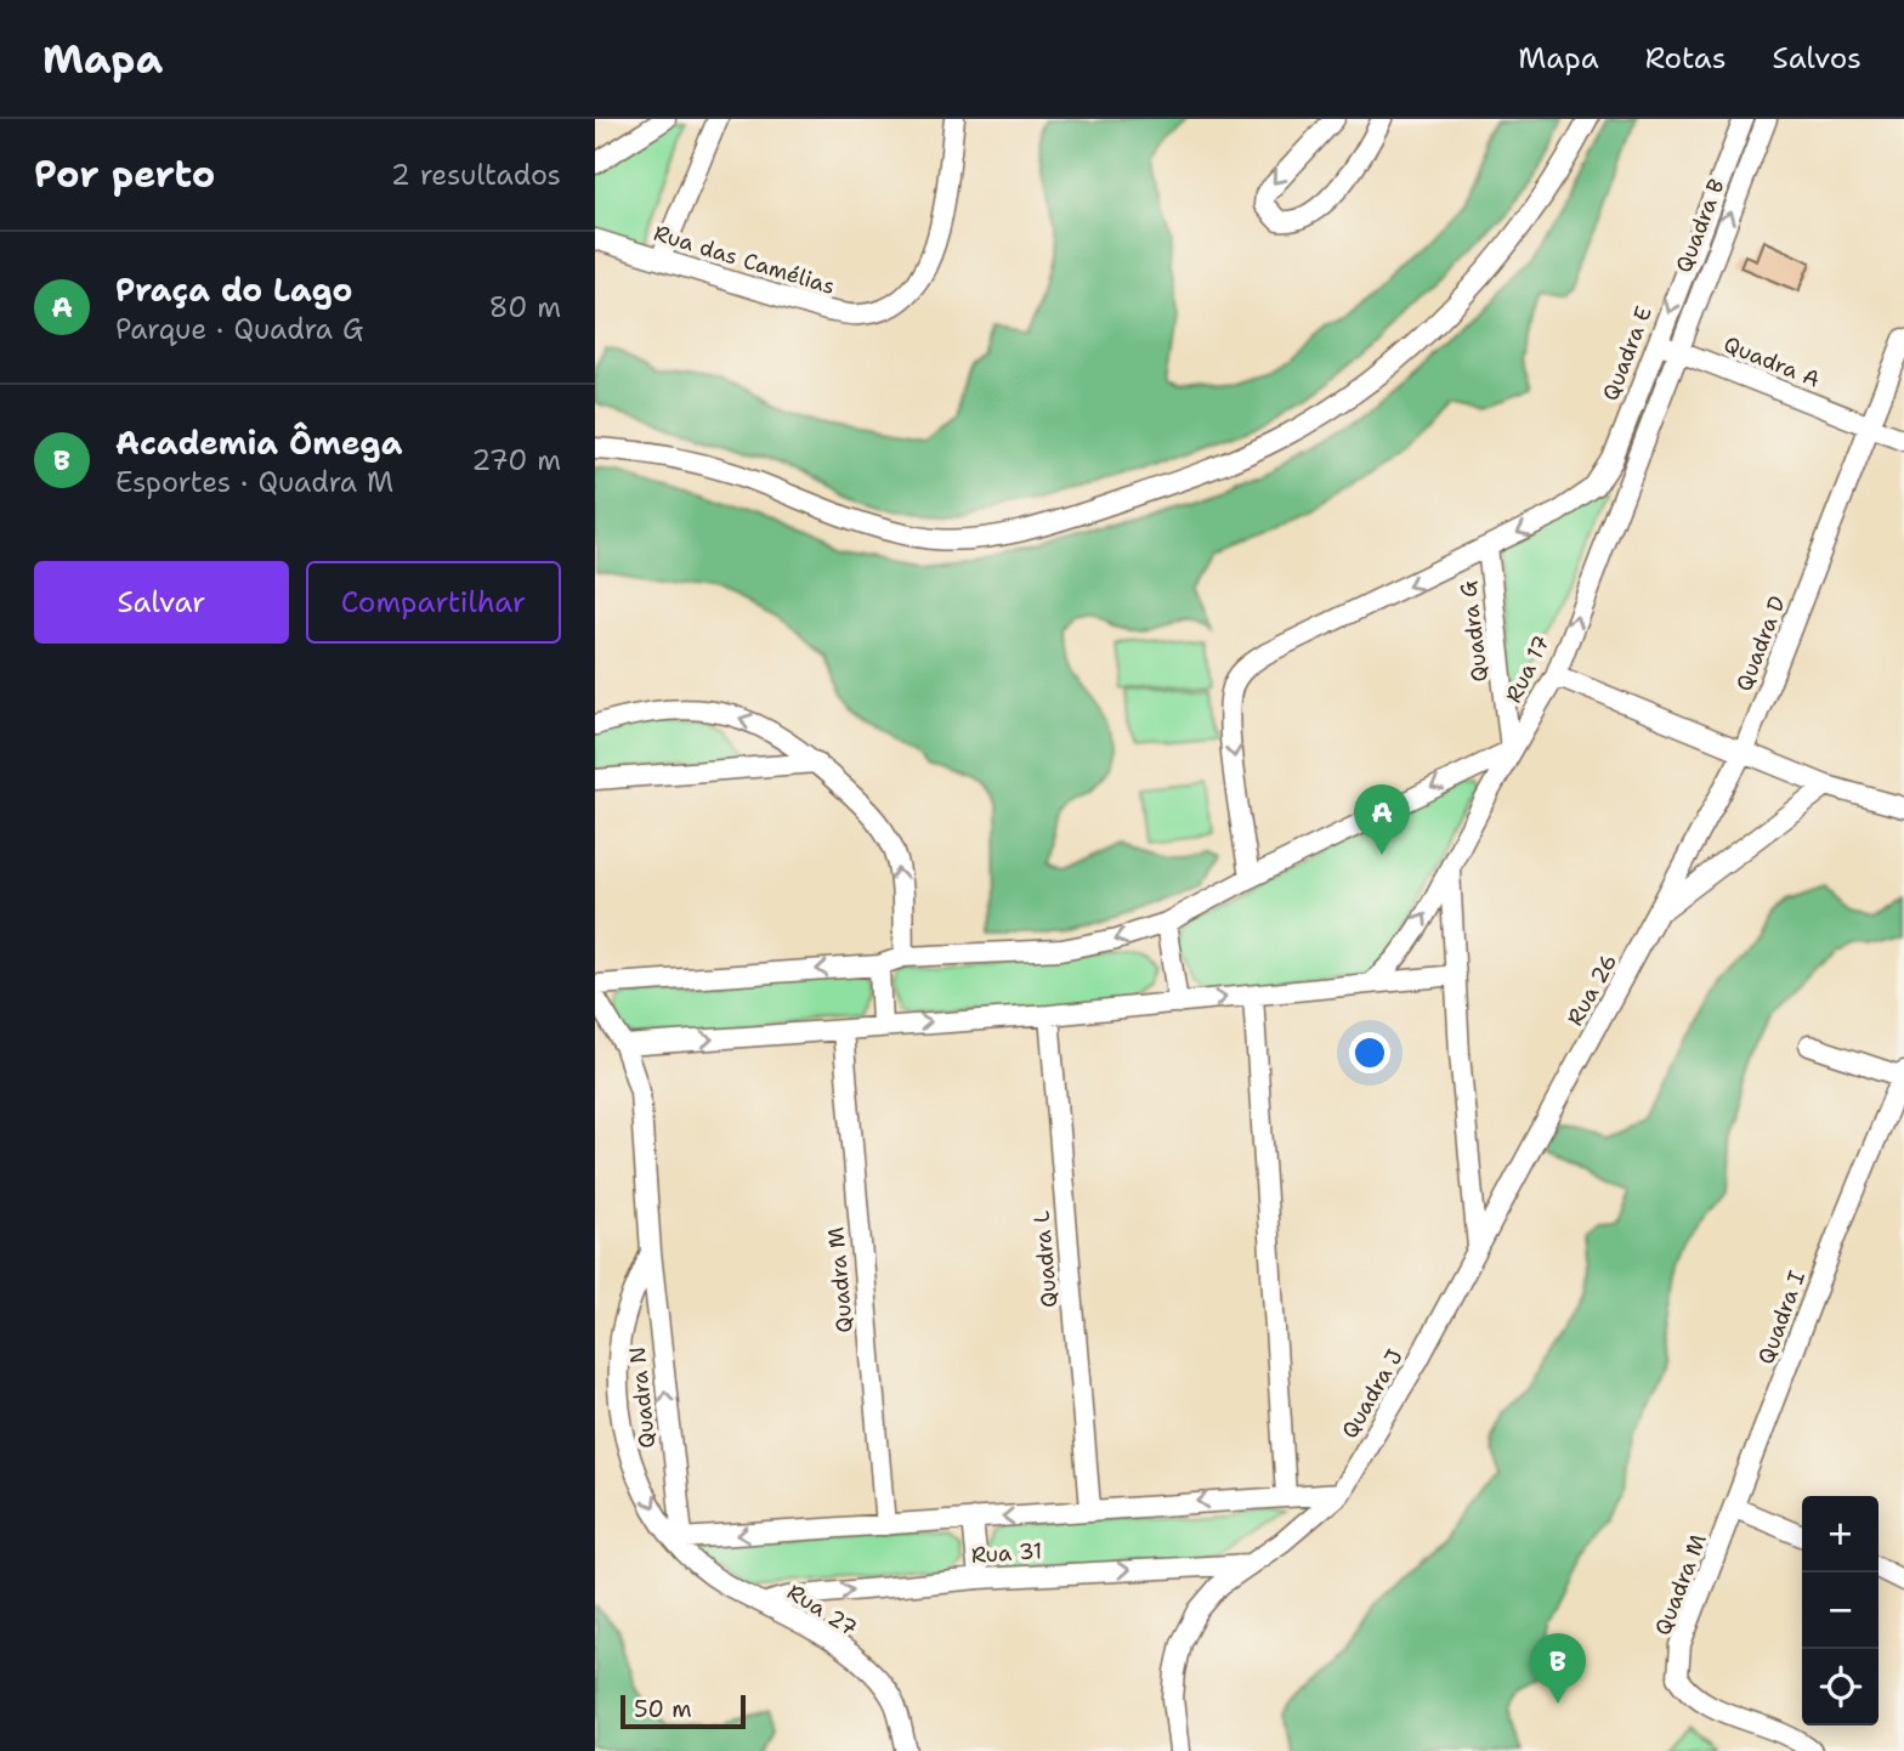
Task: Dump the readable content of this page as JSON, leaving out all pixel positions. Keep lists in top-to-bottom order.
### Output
{
  "streets": {
    "street": [
      "Quadra B",
      "Rua das Camélias",
      "Quadra E",
      "Quadra A",
      "Quadra G",
      "Quadra D",
      "Rua 17",
      "Rua 26",
      "Quadra L",
      "Quadra M",
      "Quadra I",
      "Quadra J",
      "Quadra N",
      "Rua 31",
      "Rua 27"
    ]
  },
  "crossings": [
    ["Quadra B", "Quadra A"],
    ["Quadra B", "Rua 17"],
    ["Quadra E", "Quadra A"],
    ["Quadra E", "Quadra G"],
    ["Quadra A", "Quadra D"],
    ["Quadra A", "Rua 17"],
    ["Quadra G", "Rua 17"],
    ["Quadra D", "Rua 26"],
    ["Rua 26", "Quadra J"],
    ["Quadra M", "Quadra I"],
    ["Quadra N", "Rua 27"],
    ["Rua 31", "Rua 27"]
  ],
  "one_way": [
    "Quadra B",
    "Quadra E",
    "Quadra G",
    "Rua 17"
  ],
  "scale_bar": "50 m",
  "page": {
    "header": "Mapa",
    "nav": ["Mapa", "Rotas", "Salvos"],
    "heading": ["Por perto", "2 resultados"],
    "list": [
      {
        "mark": "A",
        "name": "Praça do Lago",
        "note": "Parque · Quadra G",
        "value": "80 m"
      },
      {
        "mark": "B",
        "name": "Academia Ômega",
        "note": "Esportes · Quadra M",
        "value": "270 m"
      }
    ],
    "buttons": ["Salvar", "Compartilhar"],
    "pins": ["A", "B"],
    "map_buttons": ["+", "−"],
    "scale": "50 m"
  }
}
